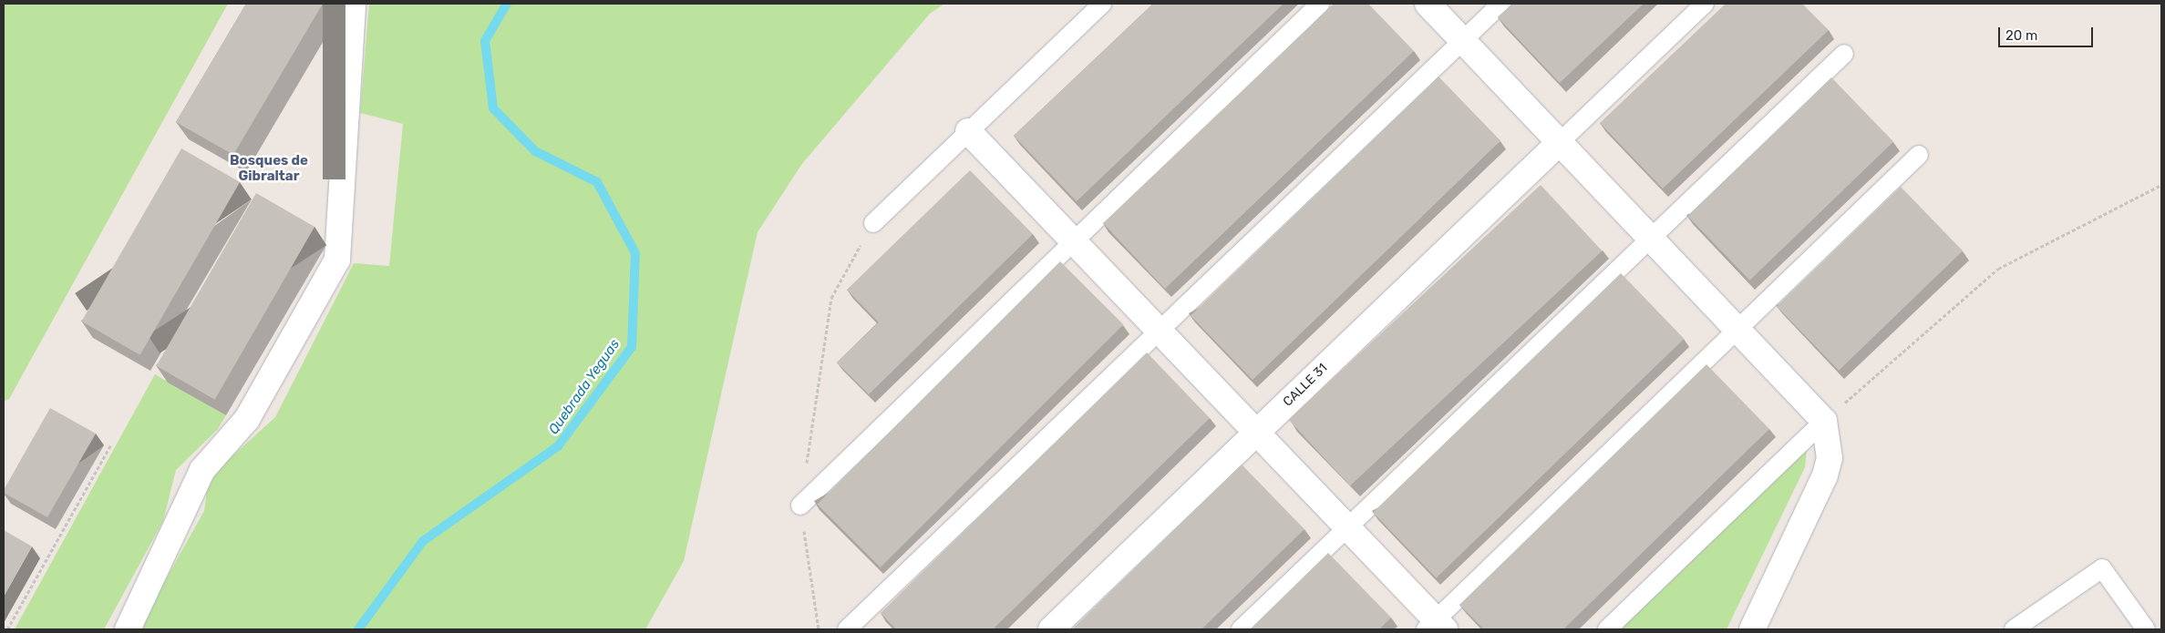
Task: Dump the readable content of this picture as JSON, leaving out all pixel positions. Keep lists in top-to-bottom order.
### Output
{
  "streets": {
    "street": ["CALLE 31"]
  },
  "districts": ["Bosques de Gibraltar"],
  "water": ["Quebrada Yeguas"],
  "scale_bar": "20 m"
}
